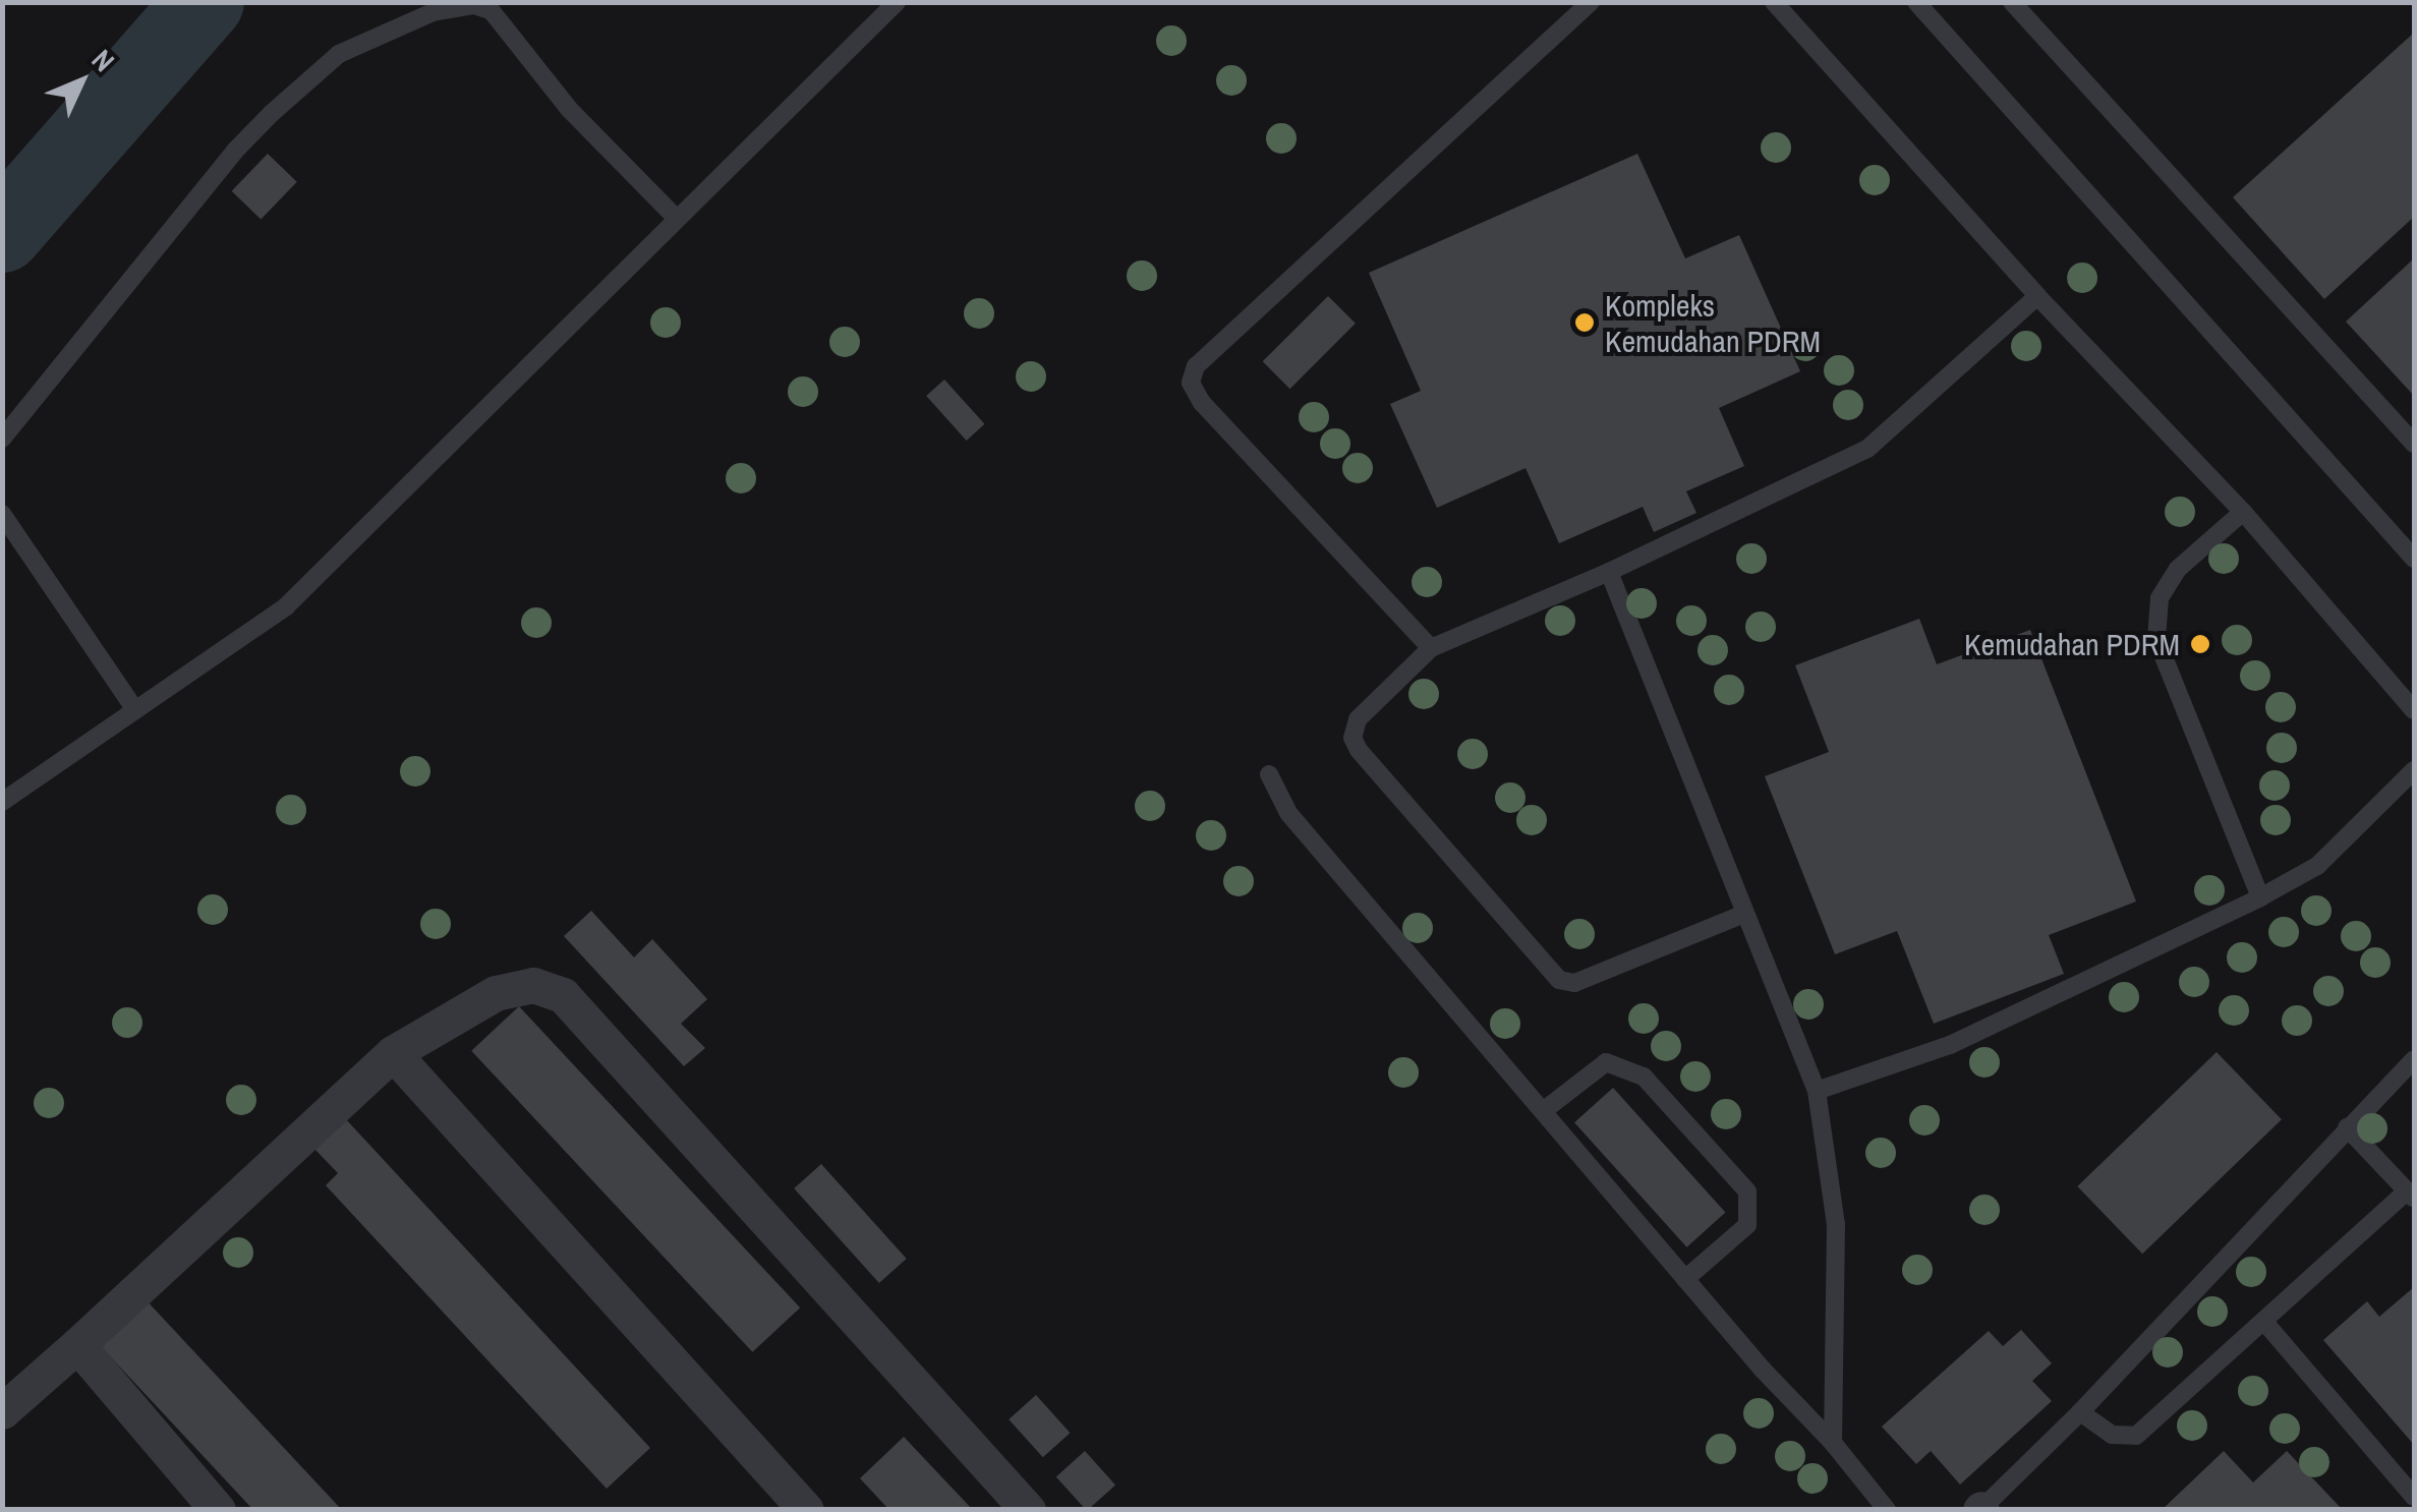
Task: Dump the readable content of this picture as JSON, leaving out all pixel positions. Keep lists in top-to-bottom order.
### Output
{
  "places": ["Kompleks Kemudahan PDRM", "Kemudahan PDRM"],
  "north": "top right"
}
